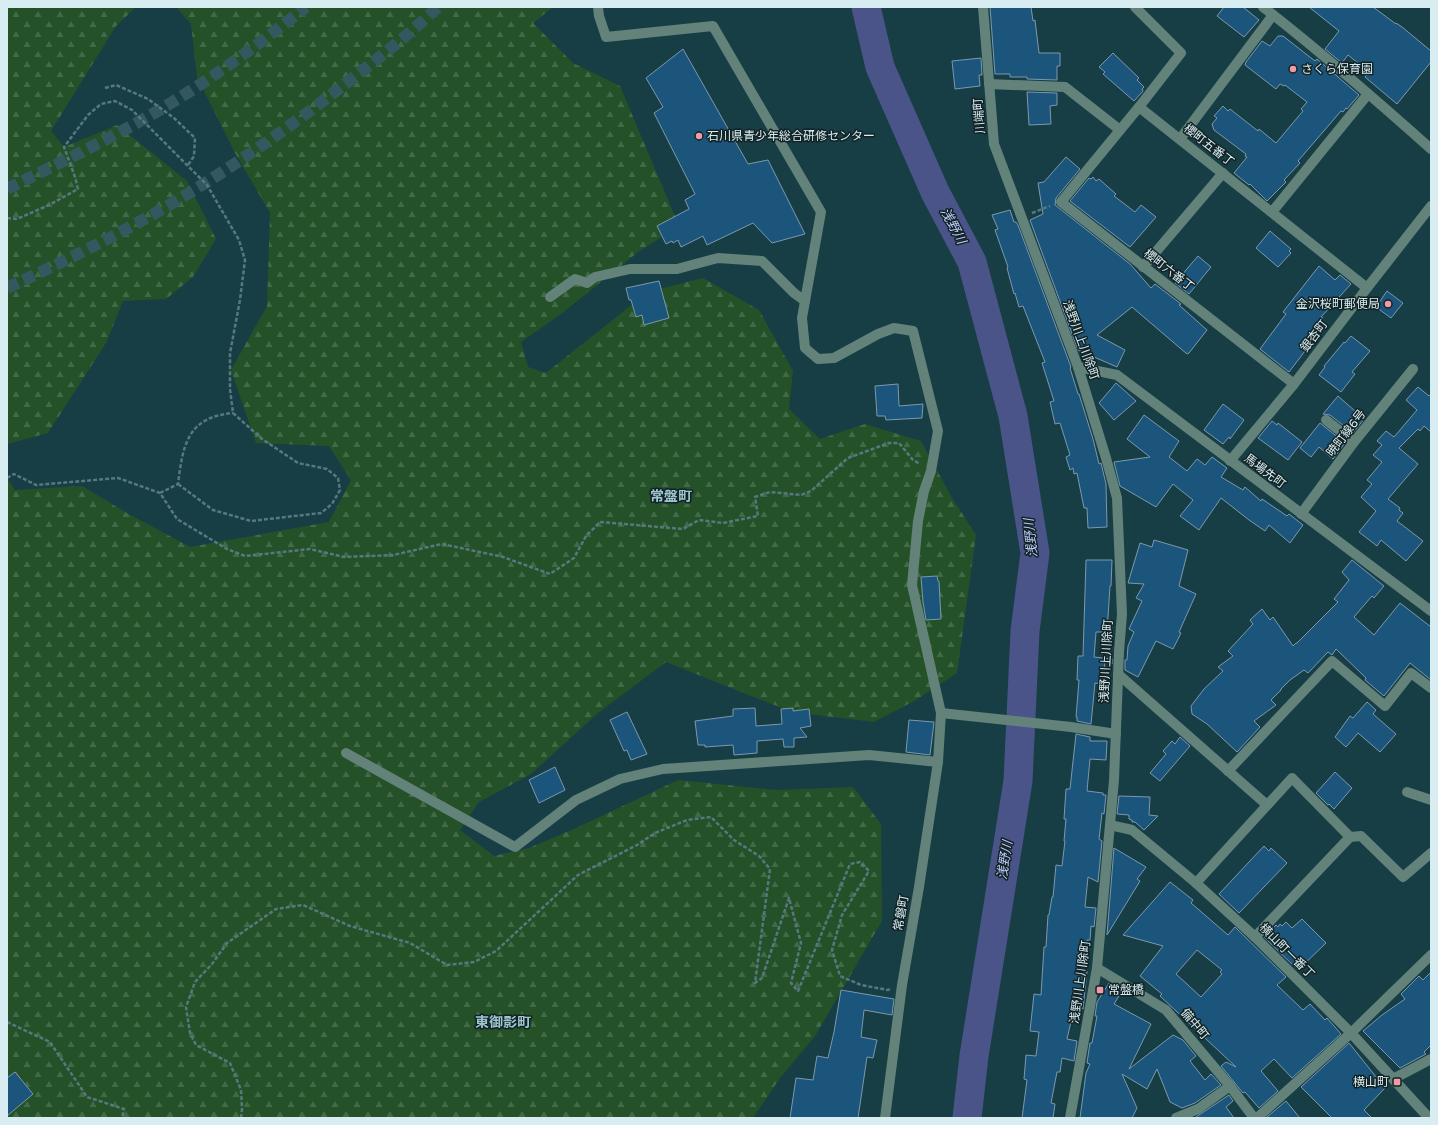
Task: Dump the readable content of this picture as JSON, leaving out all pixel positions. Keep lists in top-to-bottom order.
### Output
{
  "streets": {
    "street": [
      "川端町",
      "櫻町五番丁",
      "櫻町六番丁",
      "銀杏町",
      "浅野川上川除町",
      "暁町線6号",
      "馬場先町",
      "常磐町",
      "横山町一番丁",
      "備中町"
    ]
  },
  "crossings": [
    ["川端町", "浅野川上川除町"],
    ["櫻町五番丁", "銀杏町"],
    ["櫻町六番丁", "銀杏町"],
    ["銀杏町", "馬場先町"],
    ["浅野川上川除町", "馬場先町"],
    ["浅野川上川除町", "横山町一番丁"],
    ["浅野川上川除町", "備中町"],
    ["暁町線6号", "馬場先町"]
  ],
  "districts": ["常盤町", "東御影町"],
  "water": ["浅野川"],
  "places": {
    "other": ["さくら保育園", "石川県青少年総合研修センター", "金沢桜町郵便局"],
    "transit": ["常盤橋", "横山町"]
  }
}
